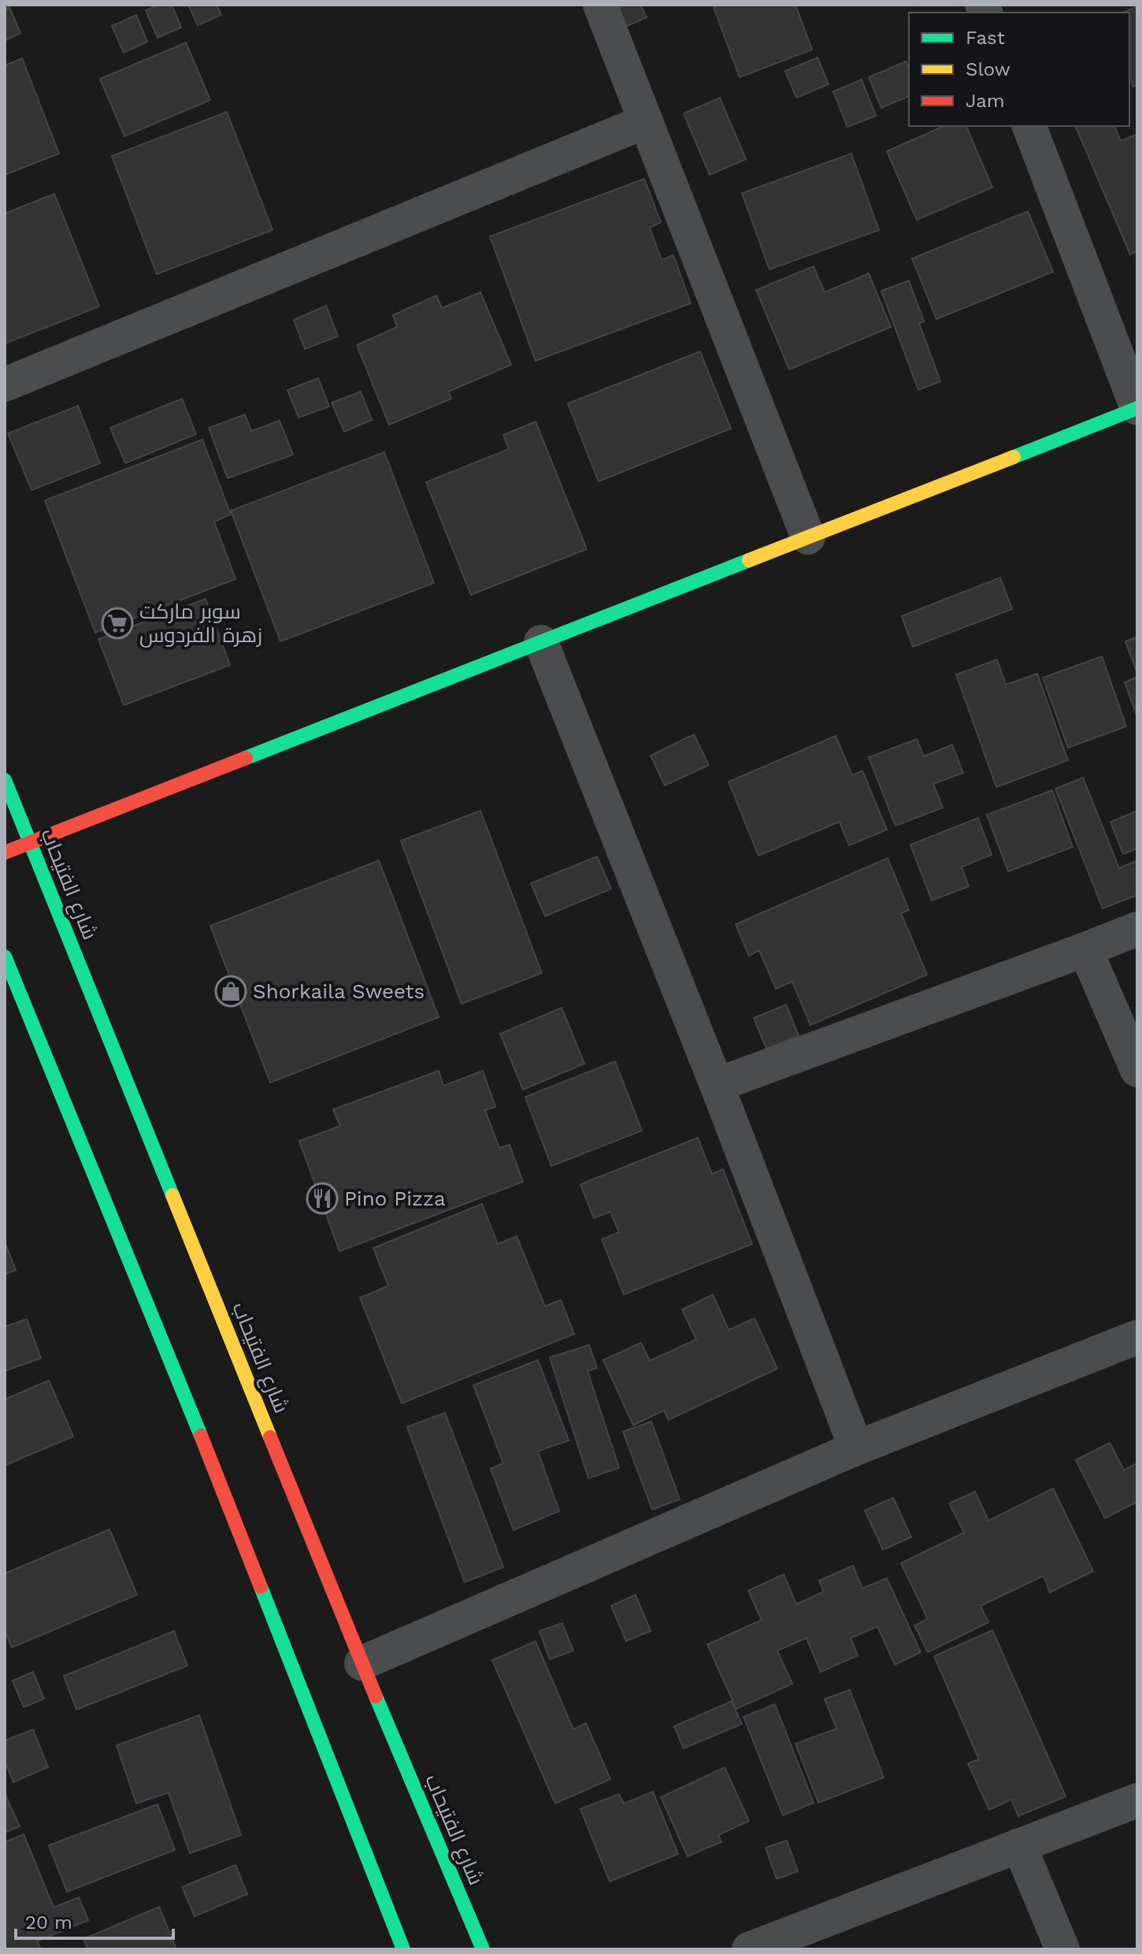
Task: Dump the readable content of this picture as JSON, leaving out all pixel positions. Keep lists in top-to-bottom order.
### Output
{
  "streets": {
    "main road": ["شارع الفتيحاب"]
  },
  "places": {
    "supermarket": ["سوبر ماركت زهرة الفردوس"],
    "shop": ["Shorkaila Sweets"],
    "restaurant": ["Pino Pizza"]
  },
  "legend": ["Fast", "Slow", "Jam"],
  "scale_bar": "20 m"
}
